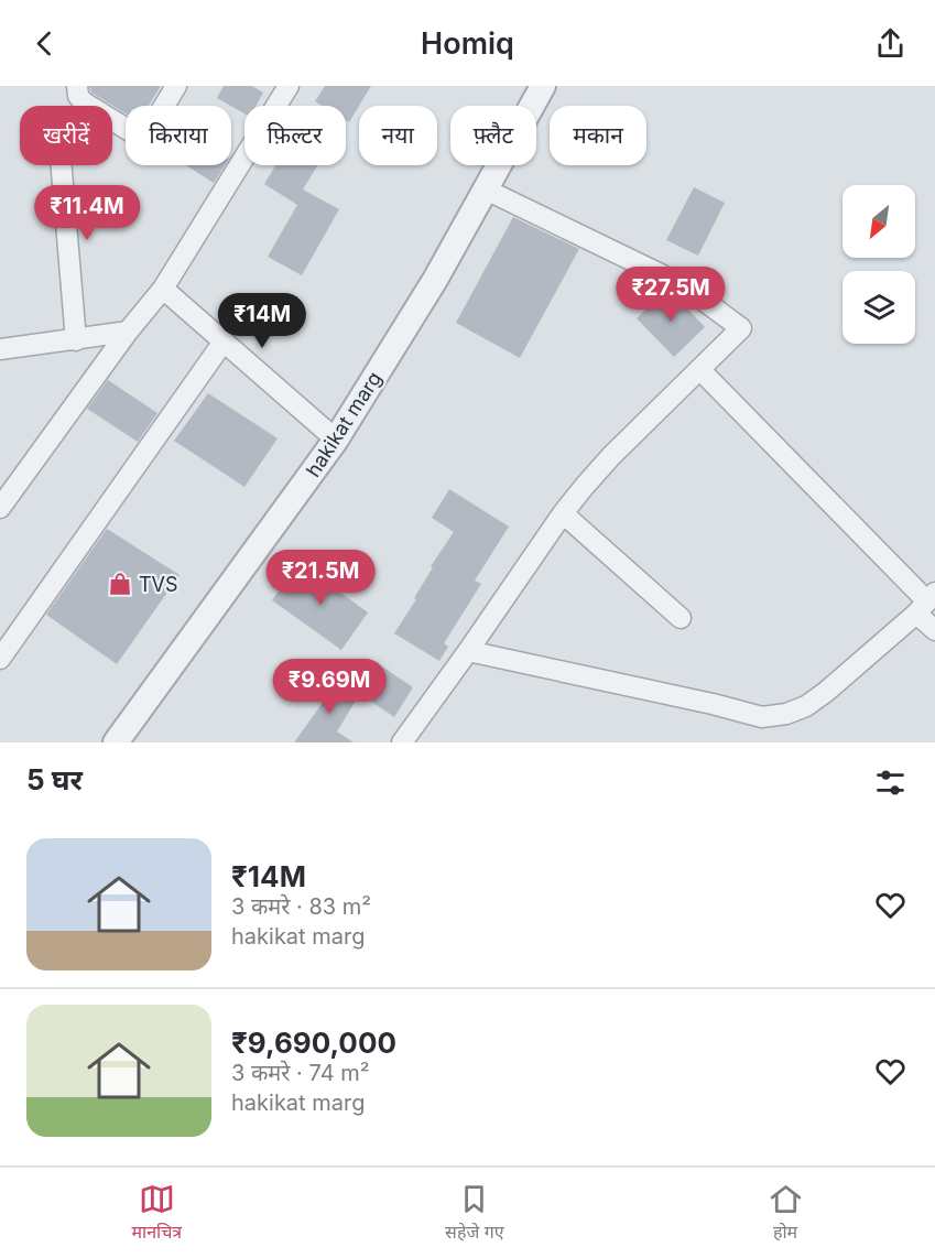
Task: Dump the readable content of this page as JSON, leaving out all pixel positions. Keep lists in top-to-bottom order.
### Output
{
  "streets": {
    "street": ["hakikat marg"]
  },
  "places": {
    "shop": ["TVS"]
  },
  "north": "bottom left",
  "page": {
    "header": "Homiq",
    "chip": [
      "खरीदें",
      "किराया",
      "फ़िल्टर",
      "नया",
      "फ़्लैट",
      "मकान"
    ],
    "price": [
      "₹11.4M",
      "₹27.5M",
      "₹14M",
      "₹21.5M",
      "₹9.69M"
    ],
    "heading": "5 घर",
    "list": [
      {
        "name": "₹14M",
        "note": "3 कमरे · 83 m² · hakikat marg"
      },
      {
        "name": "₹9,690,000",
        "note": "3 कमरे · 74 m² · hakikat marg"
      }
    ],
    "tabs": ["मानचित्र", "सहेजे गए", "होम"]
  }
}
